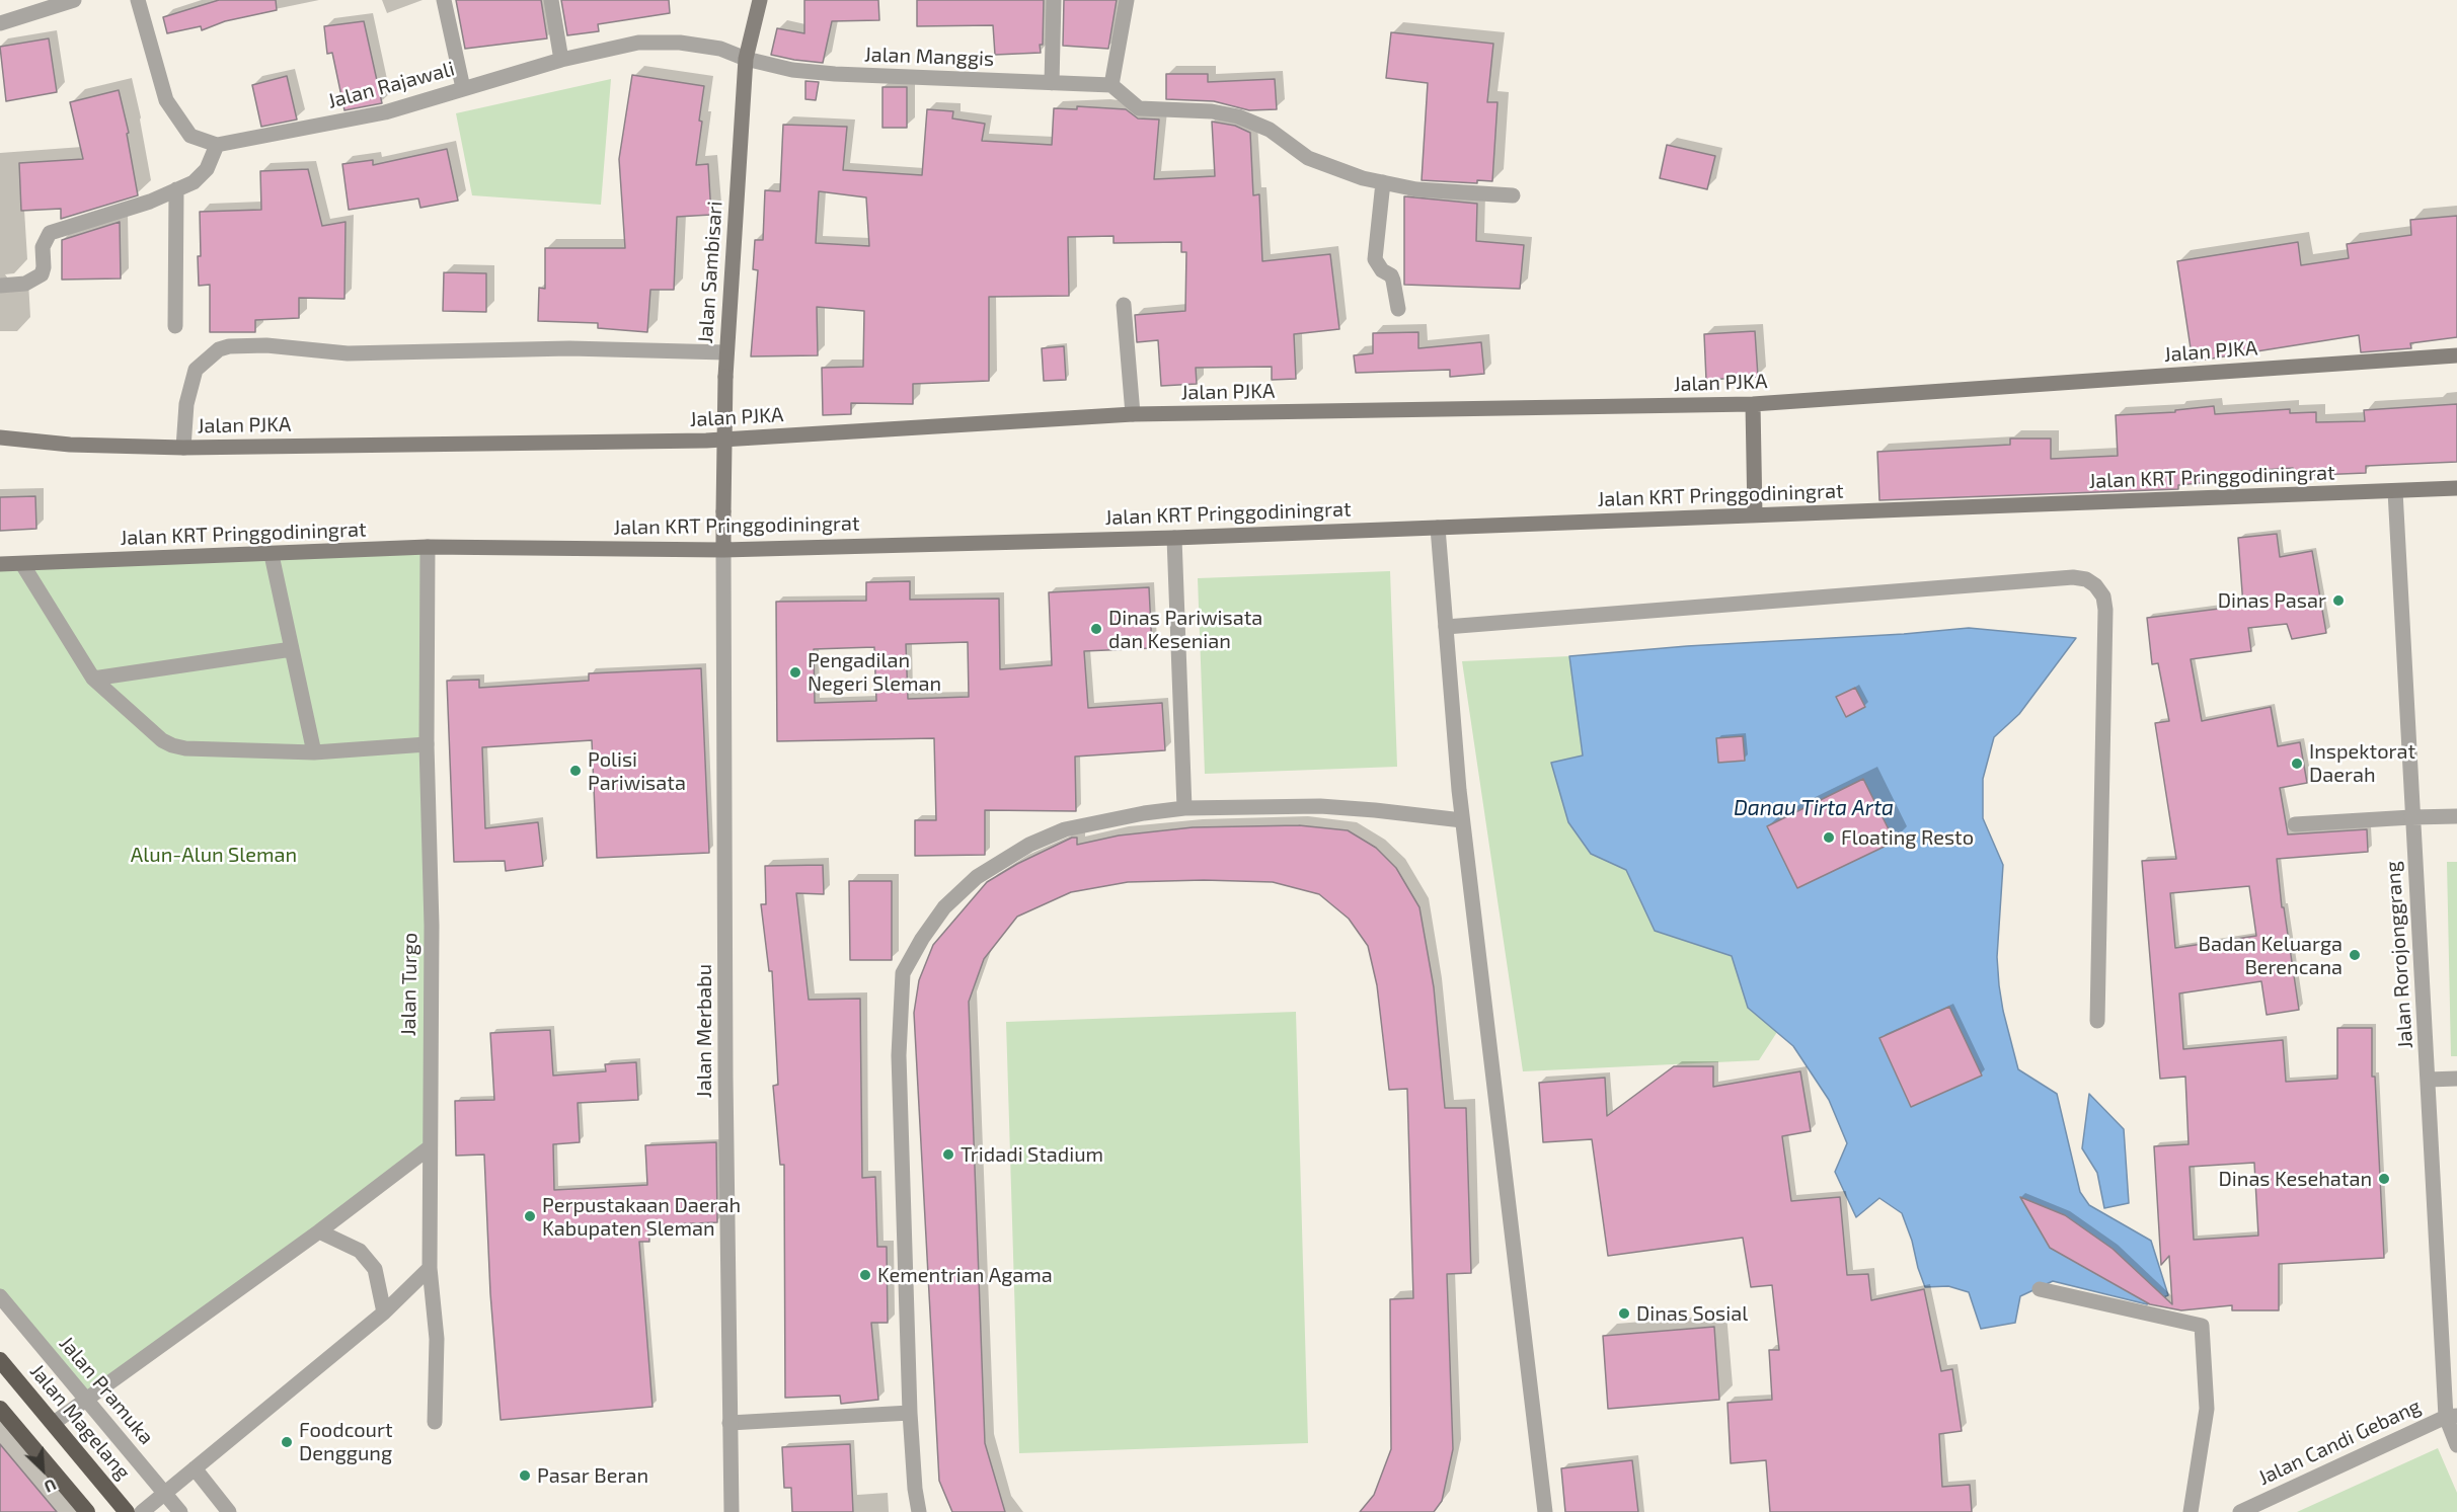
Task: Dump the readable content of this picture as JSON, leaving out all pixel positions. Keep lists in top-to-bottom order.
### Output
{
  "streets": {
    "highway": ["Jalan Magelang"],
    "main road": ["Jalan Sambisari", "Jalan PJKA", "Jalan KRT Pringgodiningrat"],
    "street": [
      "Jalan Manggis",
      "Jalan Rajawali",
      "Jalan Rorojonggrang",
      "Jalan Turgo",
      "Jalan Merbabu",
      "Jalan Pramuka",
      "Jalan Candi Gebang"
    ]
  },
  "crossings": [
    ["Jalan Manggis", "Jalan Rajawali"],
    ["Jalan Manggis", "Jalan Sambisari"],
    ["Jalan Rajawali", "Jalan Sambisari"],
    ["Jalan Sambisari", "Jalan KRT Pringgodiningrat"],
    ["Jalan Sambisari", "Jalan Merbabu"],
    ["Jalan KRT Pringgodiningrat", "Jalan Rorojonggrang"],
    ["Jalan KRT Pringgodiningrat", "Jalan Turgo"],
    ["Jalan KRT Pringgodiningrat", "Jalan Merbabu"],
    ["Jalan Rorojonggrang", "Jalan Candi Gebang"]
  ],
  "water": ["Danau Tirta Arta"],
  "parks": ["Alun-Alun Sleman"],
  "places": [
    "Dinas Pasar",
    "Dinas Pariwisata dan Kesenian",
    "Pengadilan Negeri Sleman",
    "Inspektorat Daerah",
    "Polisi Pariwisata",
    "Floating Resto",
    "Badan Keluarga Berencana",
    "Tridadi Stadium",
    "Dinas Kesehatan",
    "Perpustakaan Daerah Kabupaten Sleman",
    "Kementrian Agama",
    "Dinas Sosial",
    "Foodcourt Denggung",
    "Pasar Beran"
  ],
  "north": "bottom right"
}
